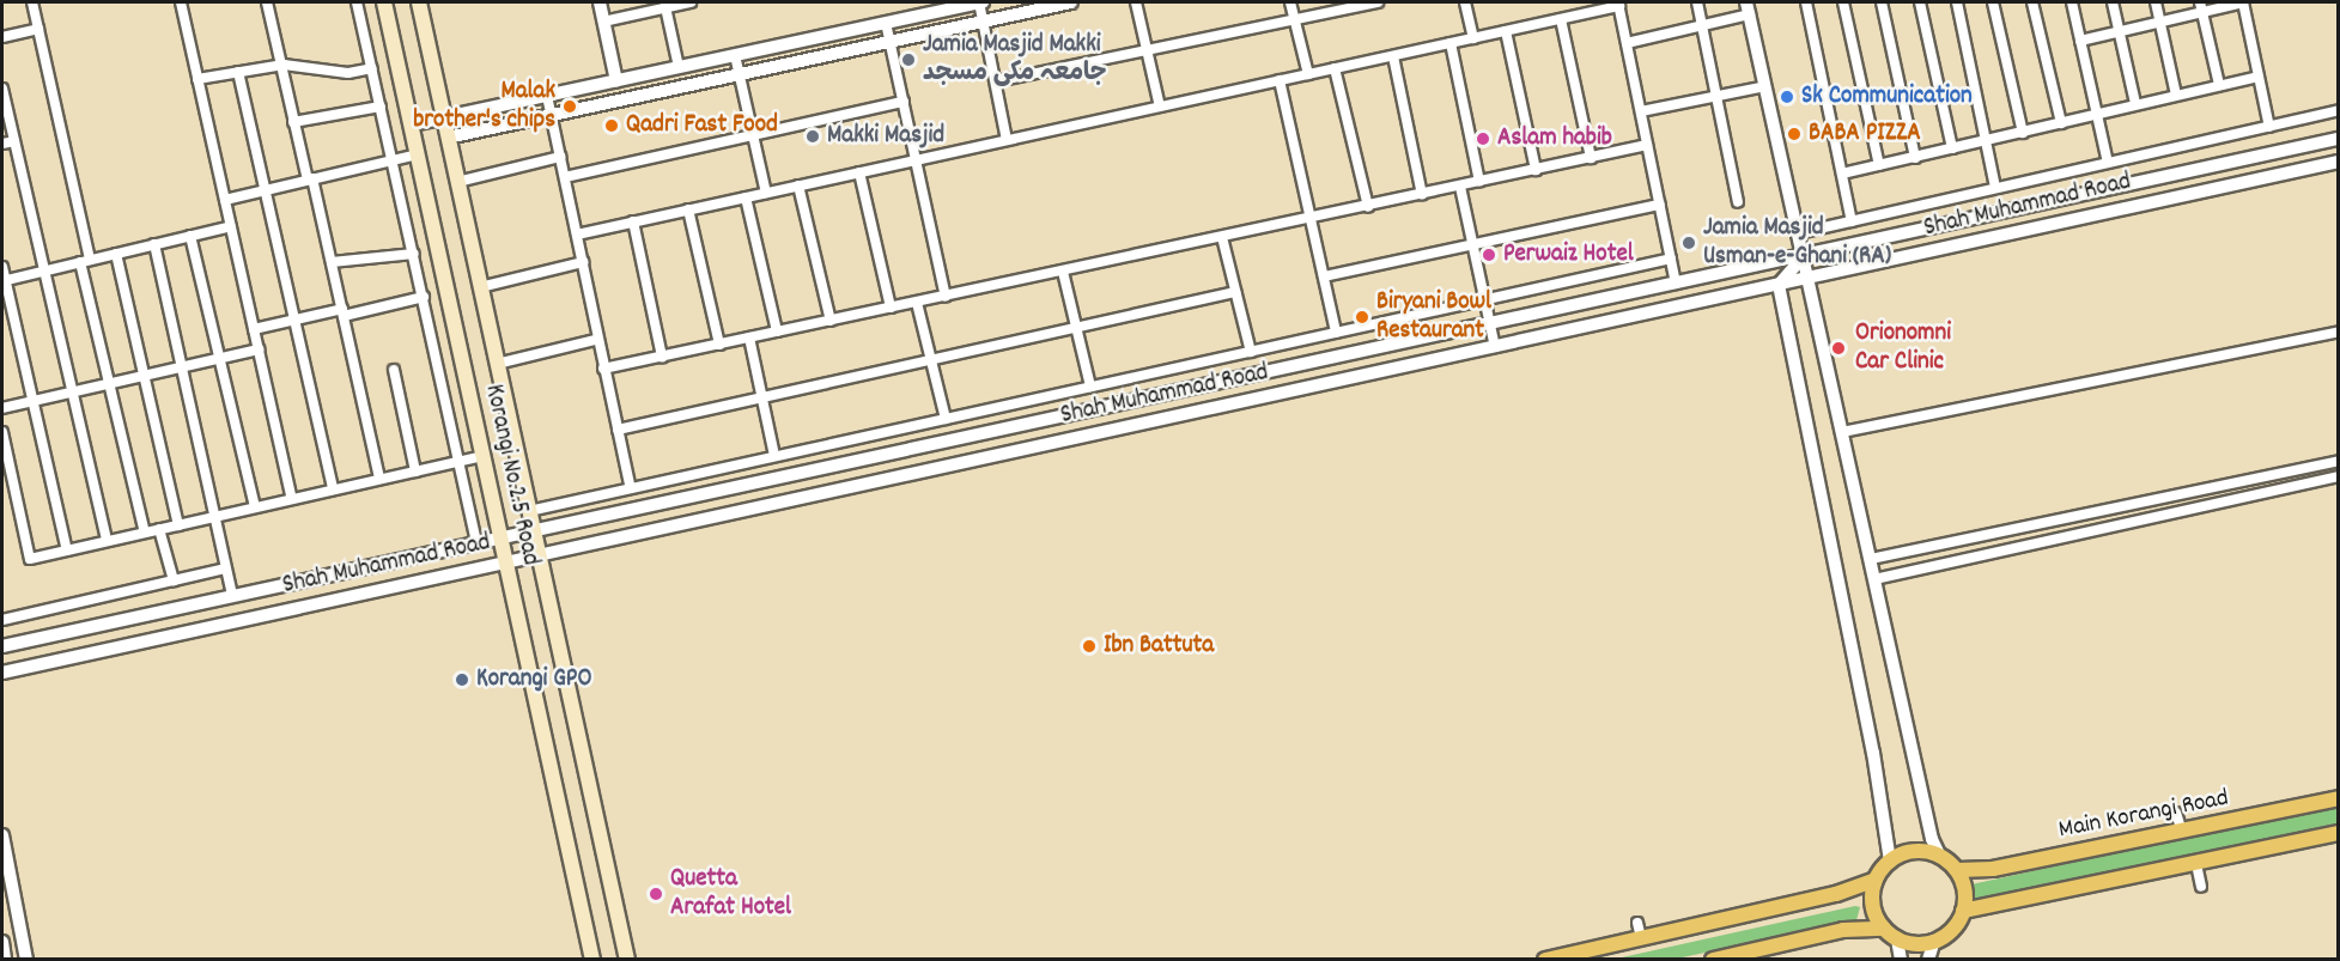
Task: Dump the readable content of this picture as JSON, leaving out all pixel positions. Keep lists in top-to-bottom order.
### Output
{
  "streets": {
    "main road": ["Korangi No.2.5 Road", "Main Korangi Road"],
    "street": ["Shah Muhammad Road"]
  },
  "crossings": [
    ["Shah Muhammad Road", "Korangi No.2.5 Road"]
  ],
  "places": [
    "Jamia Masjid Makki جامعہ مکی مسجد",
    "Sk Communication",
    "Malak brother's chips",
    "Qadri Fast Food",
    "BABA PIZZA",
    "Makki Masjid",
    "Aslam habib",
    "Jamia Masjid Usman-e-Ghani (RA)",
    "Perwaiz Hotel",
    "Biryani Bowl Restaurant",
    "Orionomni Car Clinic",
    "Ibn Battuta",
    "Korangi GPO",
    "Quetta Arafat Hotel"
  ]
}
